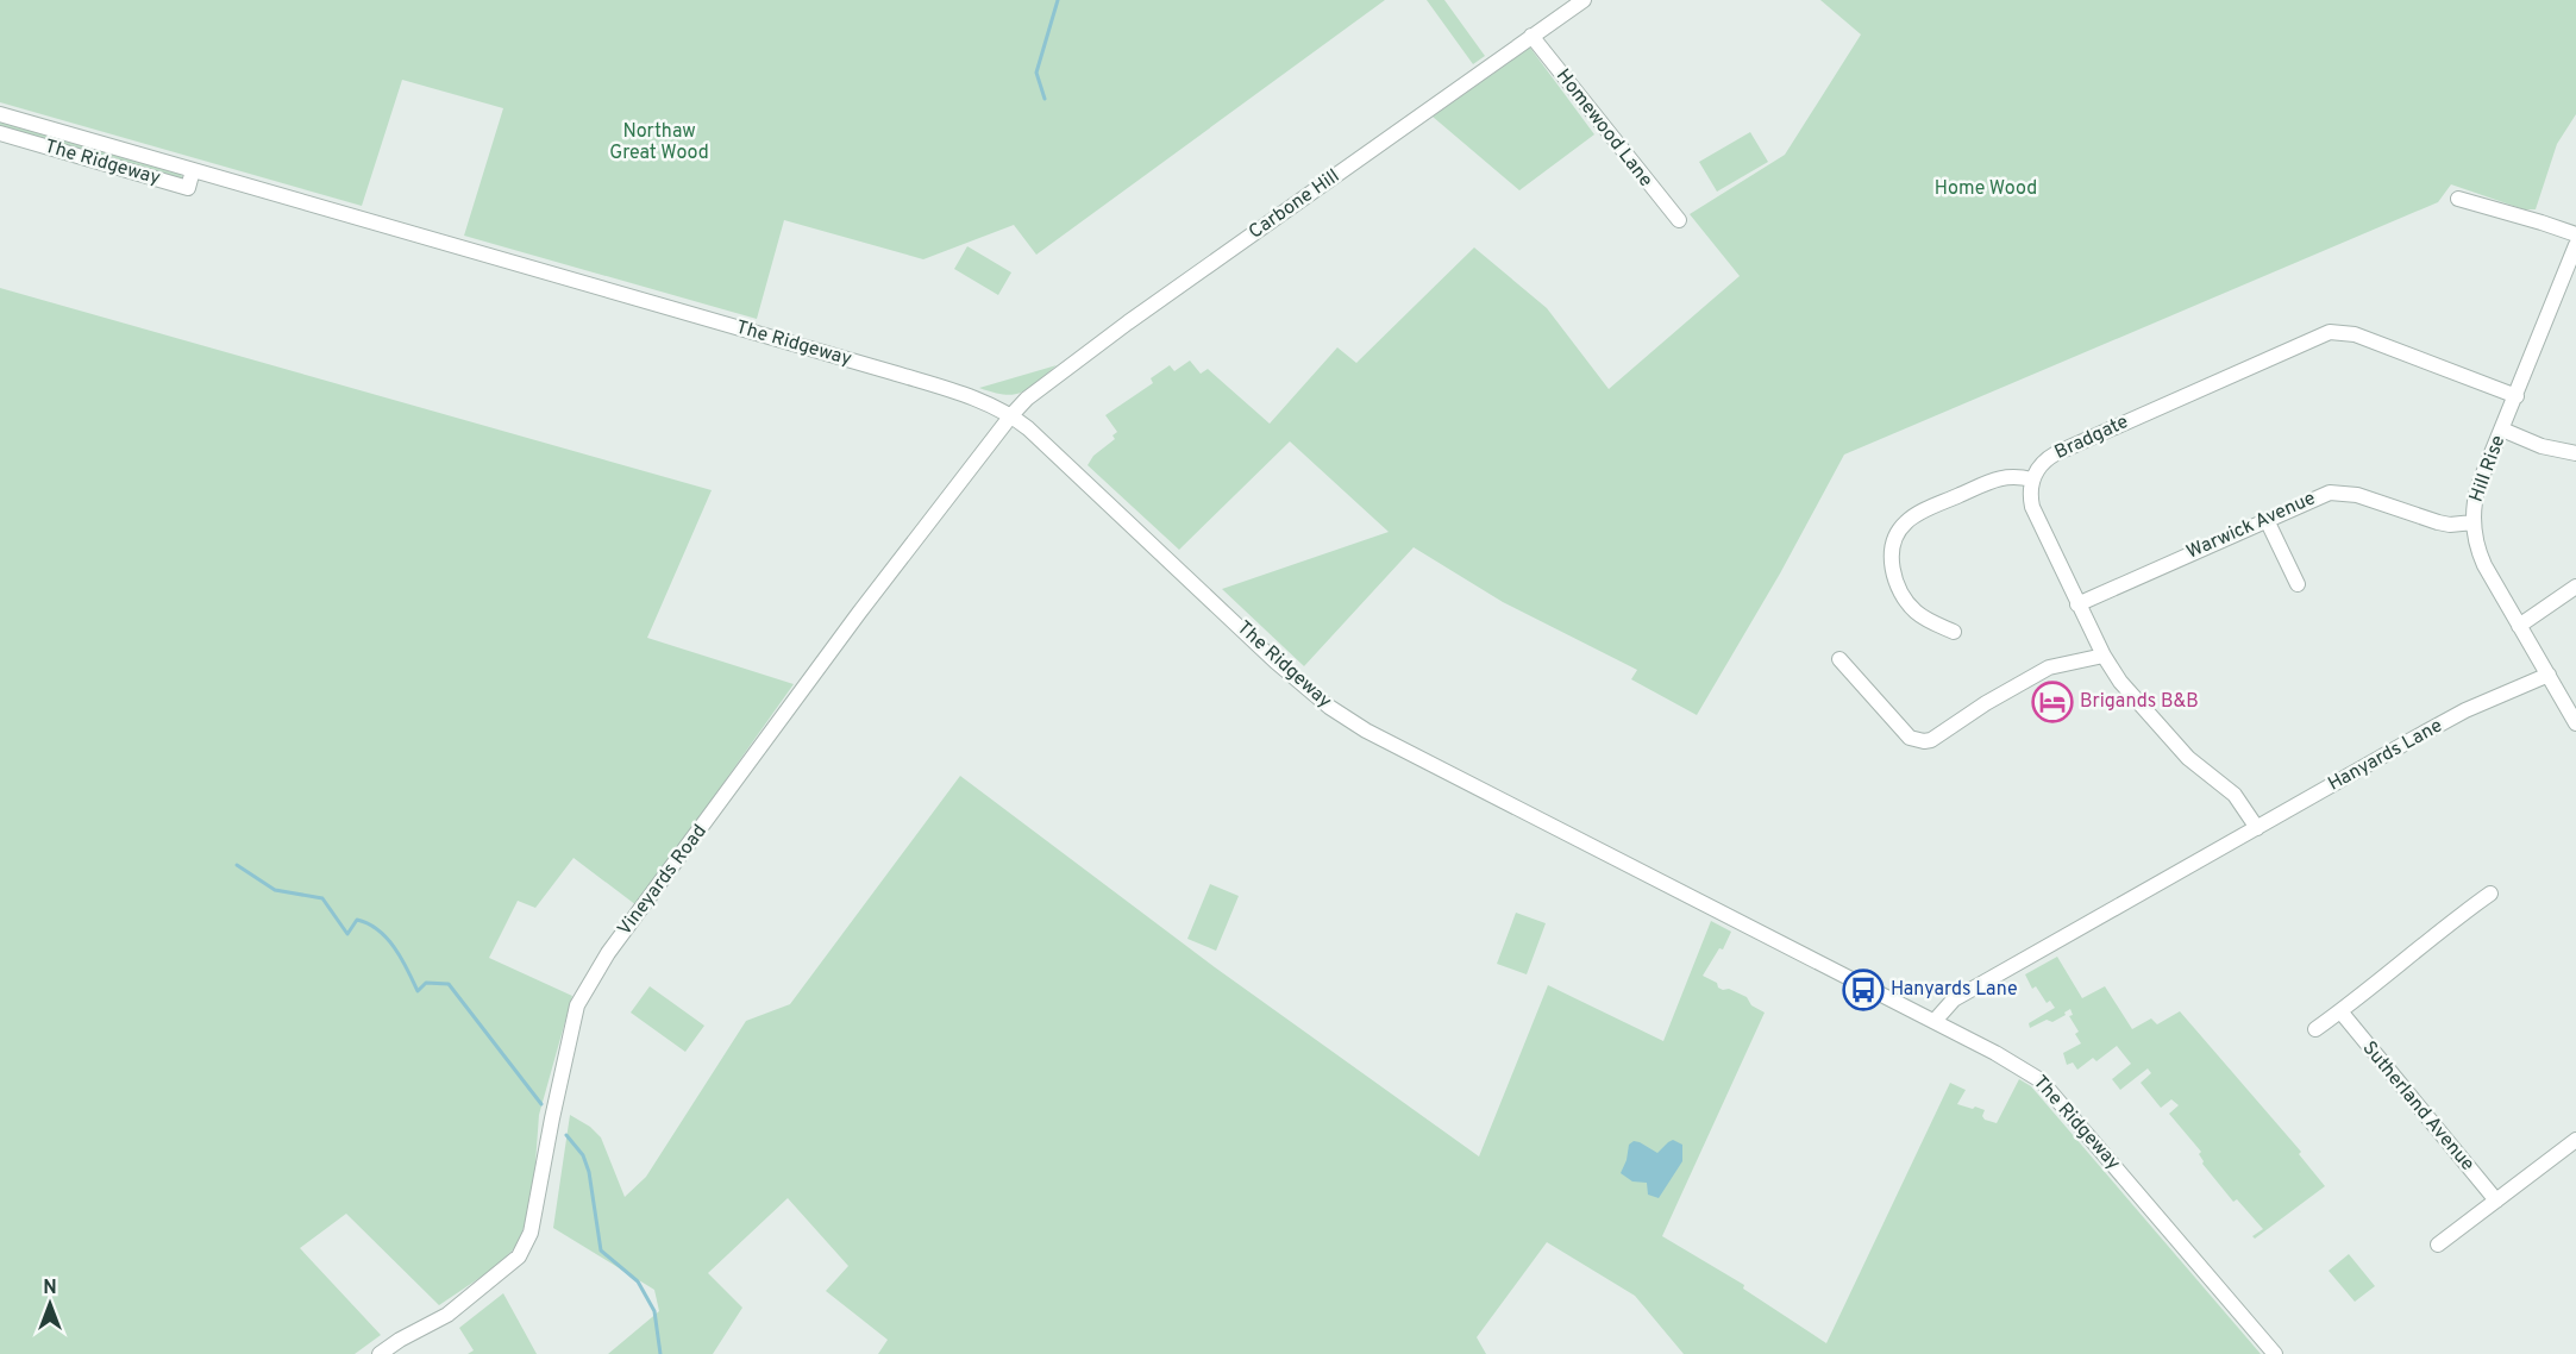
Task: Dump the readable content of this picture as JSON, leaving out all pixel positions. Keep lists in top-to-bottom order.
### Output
{
  "streets": {
    "street": [
      "Homewood Lane",
      "The Ridgeway",
      "Carbone Hill",
      "Bradgate",
      "Hill Rise",
      "Warwick Avenue",
      "Hanyards Lane",
      "Vineyards Road",
      "Sutherland Avenue"
    ]
  },
  "crossings": [
    ["Homewood Lane", "Carbone Hill"],
    ["The Ridgeway", "Carbone Hill"],
    ["The Ridgeway", "Hanyards Lane"],
    ["The Ridgeway", "Vineyards Road"],
    ["Carbone Hill", "Vineyards Road"],
    ["Bradgate", "Hill Rise"],
    ["Hill Rise", "Warwick Avenue"],
    ["Hill Rise", "Hanyards Lane"]
  ],
  "parks": ["Northaw Great Wood", "Home Wood"],
  "places": {
    "hotel": ["Brigands B&B"],
    "bus stop": ["Hanyards Lane"]
  },
  "north": "top"
}
